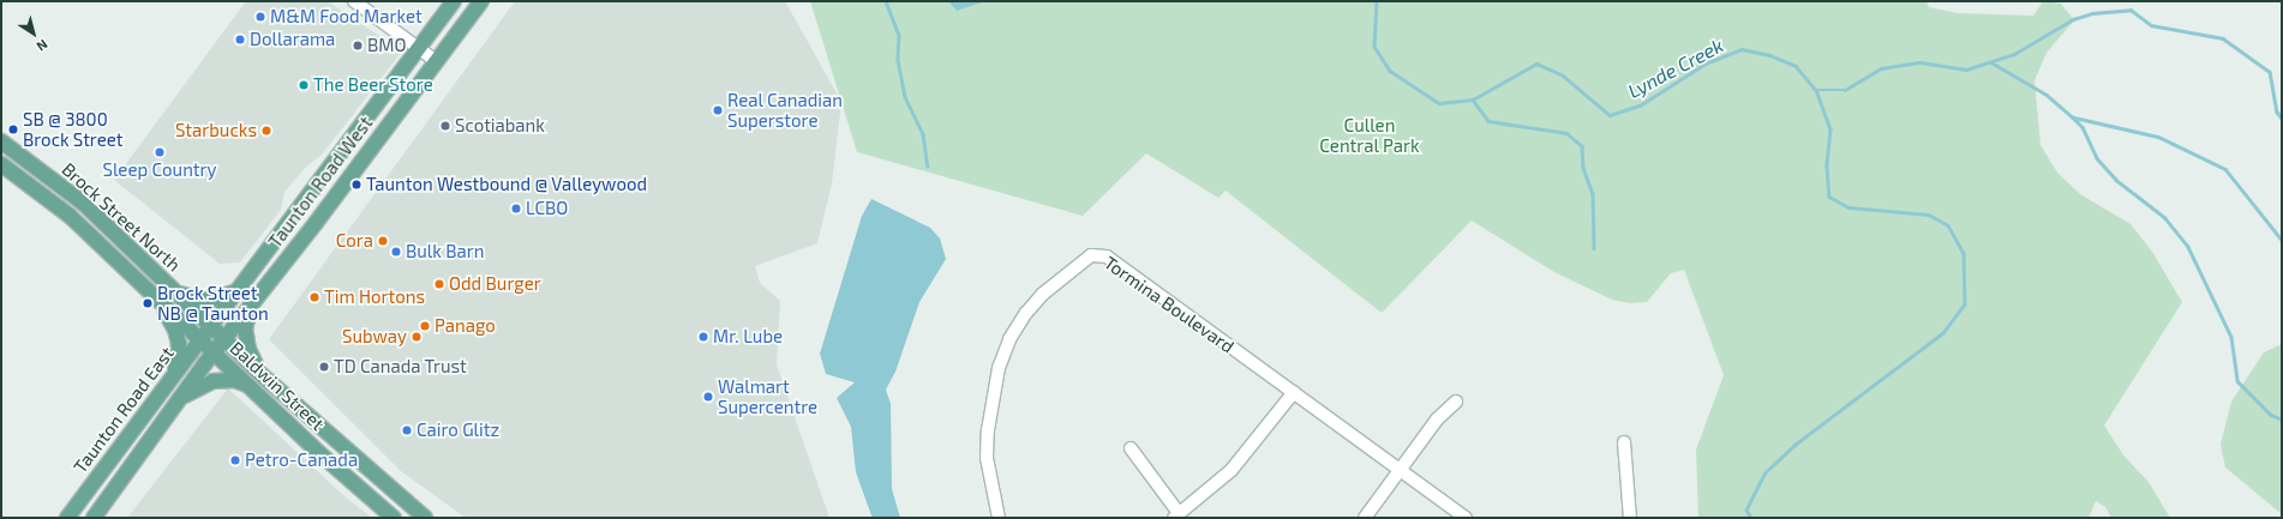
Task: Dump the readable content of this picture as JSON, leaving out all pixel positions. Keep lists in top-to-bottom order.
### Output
{
  "streets": {
    "main road": [
      "Taunton Road West",
      "Brock Street North",
      "Baldwin Street",
      "Taunton Road East"
    ],
    "street": ["Tormina Boulevard"]
  },
  "crossings": [
    ["Taunton Road West", "Brock Street North"],
    ["Taunton Road West", "Baldwin Street"],
    ["Taunton Road West", "Taunton Road East"],
    ["Brock Street North", "Baldwin Street"],
    ["Brock Street North", "Taunton Road East"],
    ["Baldwin Street", "Taunton Road East"]
  ],
  "water": ["Lynde Creek"],
  "parks": ["Cullen Central Park"],
  "places": [
    "M&M Food Market",
    "Dollarama",
    "BMO",
    "The Beer Store",
    "Real Canadian Superstore",
    "Scotiabank",
    "SB @ 3800 Brock Street",
    "Starbucks",
    "Sleep Country",
    "Taunton Westbound @ Valleywood",
    "LCBO",
    "Cora",
    "Bulk Barn",
    "Odd Burger",
    "Tim Hortons",
    "Brock Street NB @ Taunton",
    "Panago",
    "Subway",
    "Mr. Lube",
    "TD Canada Trust",
    "Walmart Supercentre",
    "Cairo Glitz",
    "Petro-Canada"
  ],
  "north": "bottom right"
}
